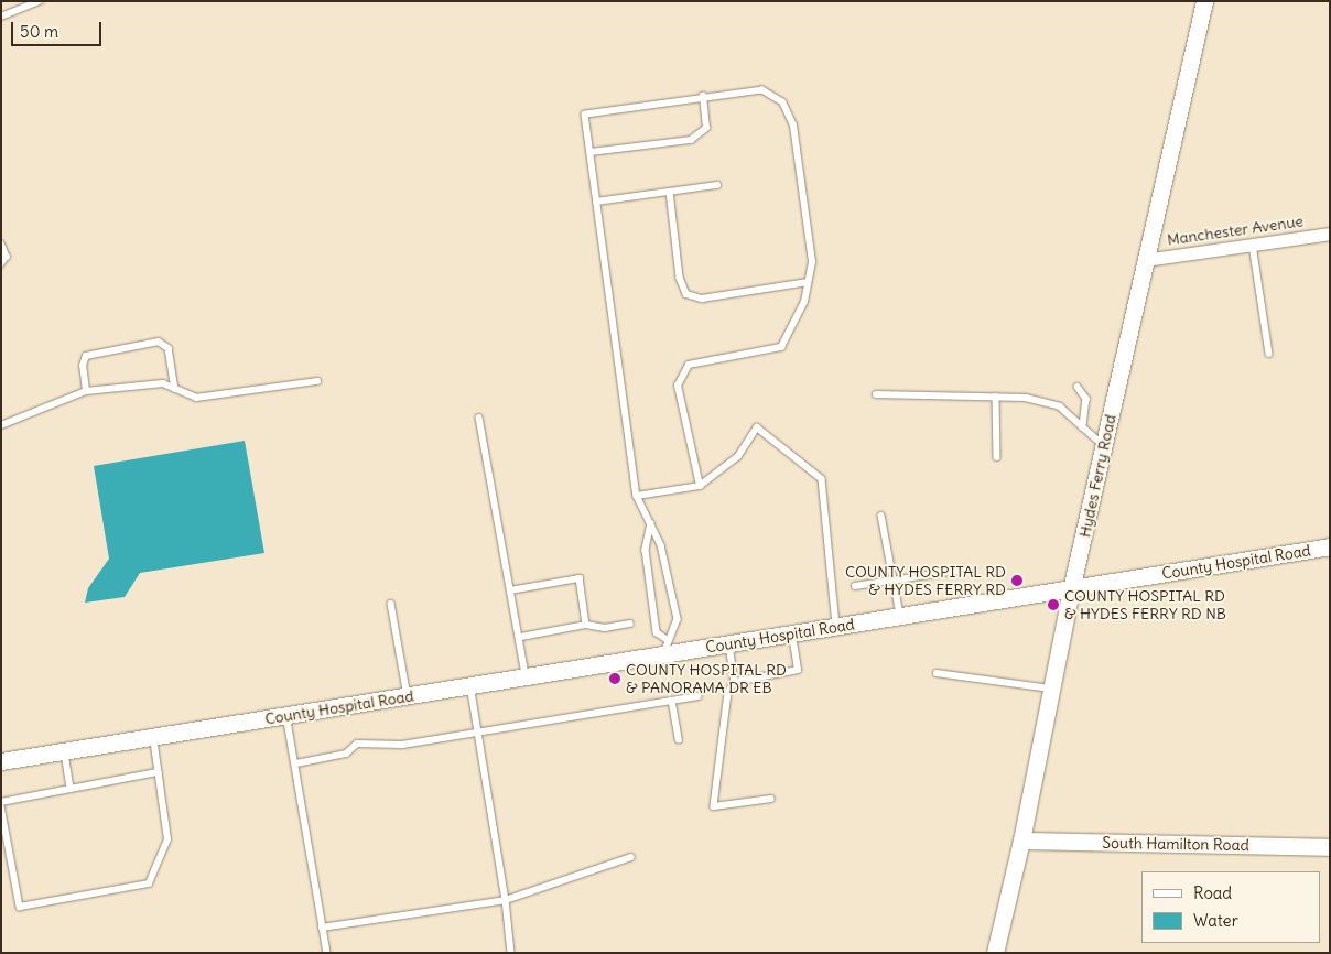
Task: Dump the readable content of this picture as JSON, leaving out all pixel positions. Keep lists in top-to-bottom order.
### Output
{
  "streets": {
    "main road": ["Hydes Ferry Road", "County Hospital Road", "South Hamilton Road"],
    "street": ["Manchester Avenue"]
  },
  "crossings": [
    ["Manchester Avenue", "Hydes Ferry Road"],
    ["Hydes Ferry Road", "County Hospital Road"],
    ["Hydes Ferry Road", "South Hamilton Road"]
  ],
  "places": ["COUNTY HOSPITAL RD & HYDES FERRY RD", "COUNTY HOSPITAL RD & HYDES FERRY RD NB", "COUNTY HOSPITAL RD & PANORAMA DR EB"],
  "legend": ["Road", "Water"],
  "scale_bar": "50 m"
}
